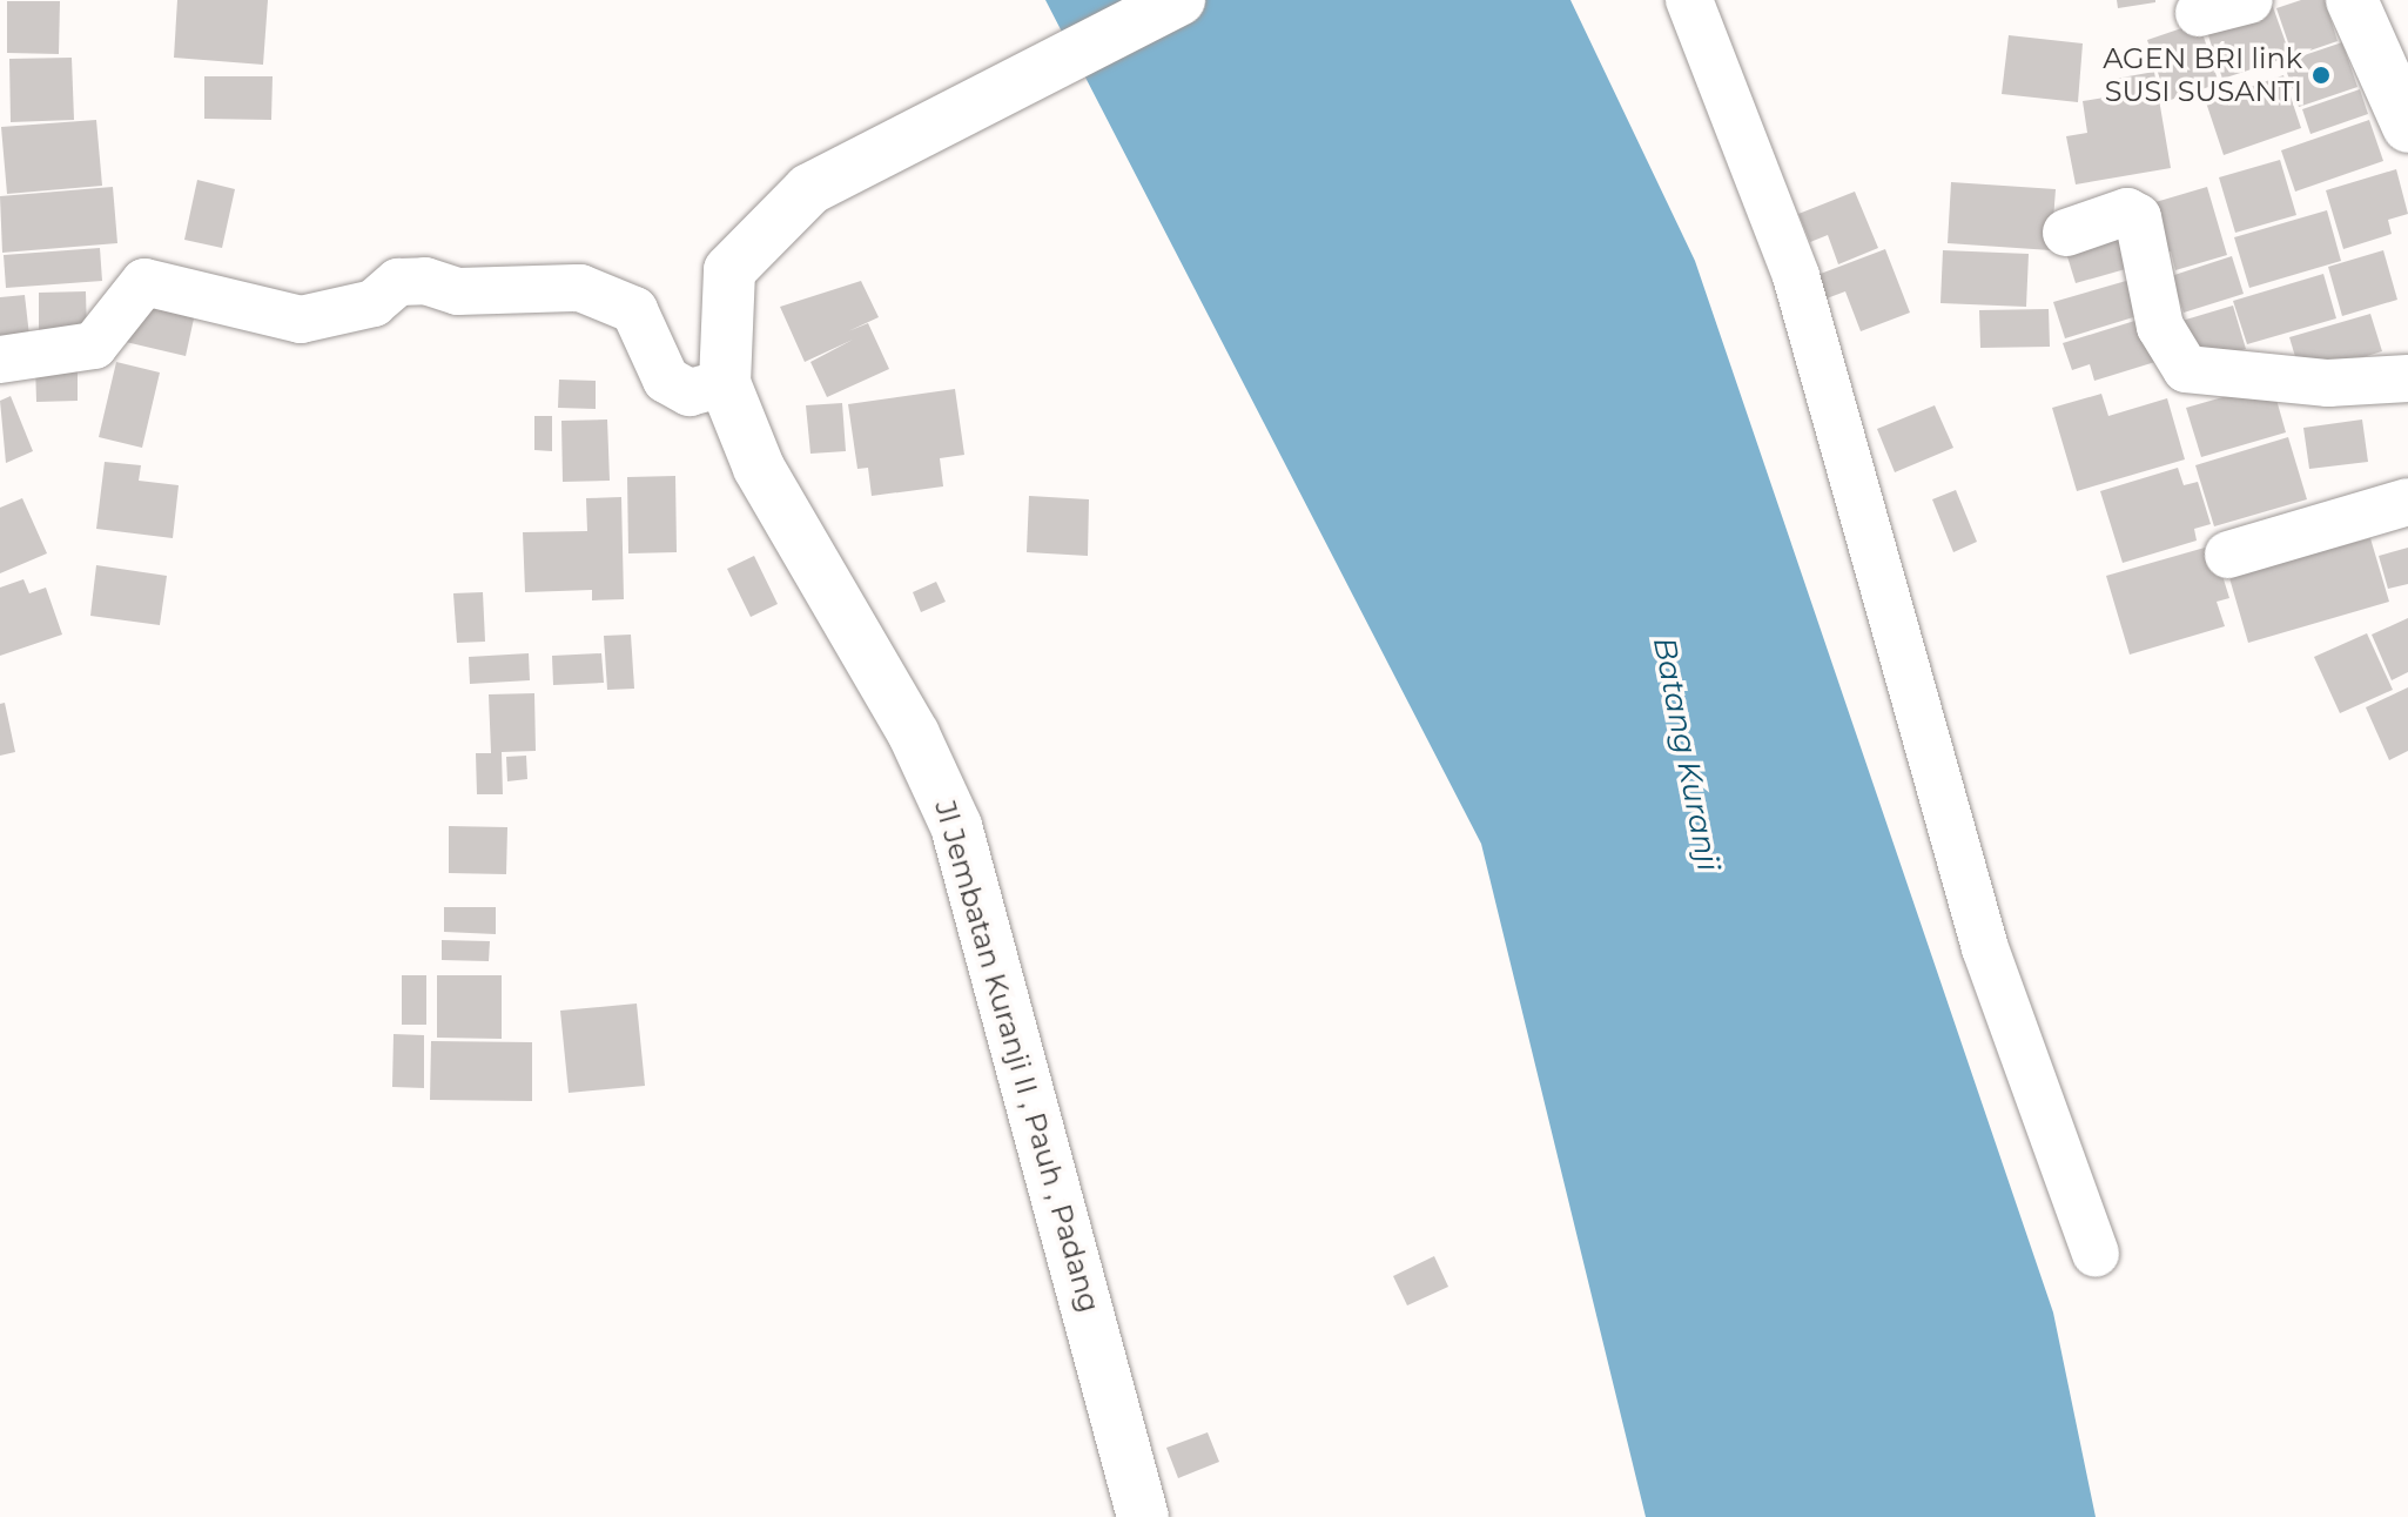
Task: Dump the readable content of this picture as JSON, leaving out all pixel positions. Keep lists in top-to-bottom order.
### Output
{
  "streets": {
    "street": ["Jl Jembatan Kuranji II , Pauh , Padang"]
  },
  "water": ["Batang Kuranji"],
  "places": ["AGEN BRI link SUSI SUSANTI"]
}
